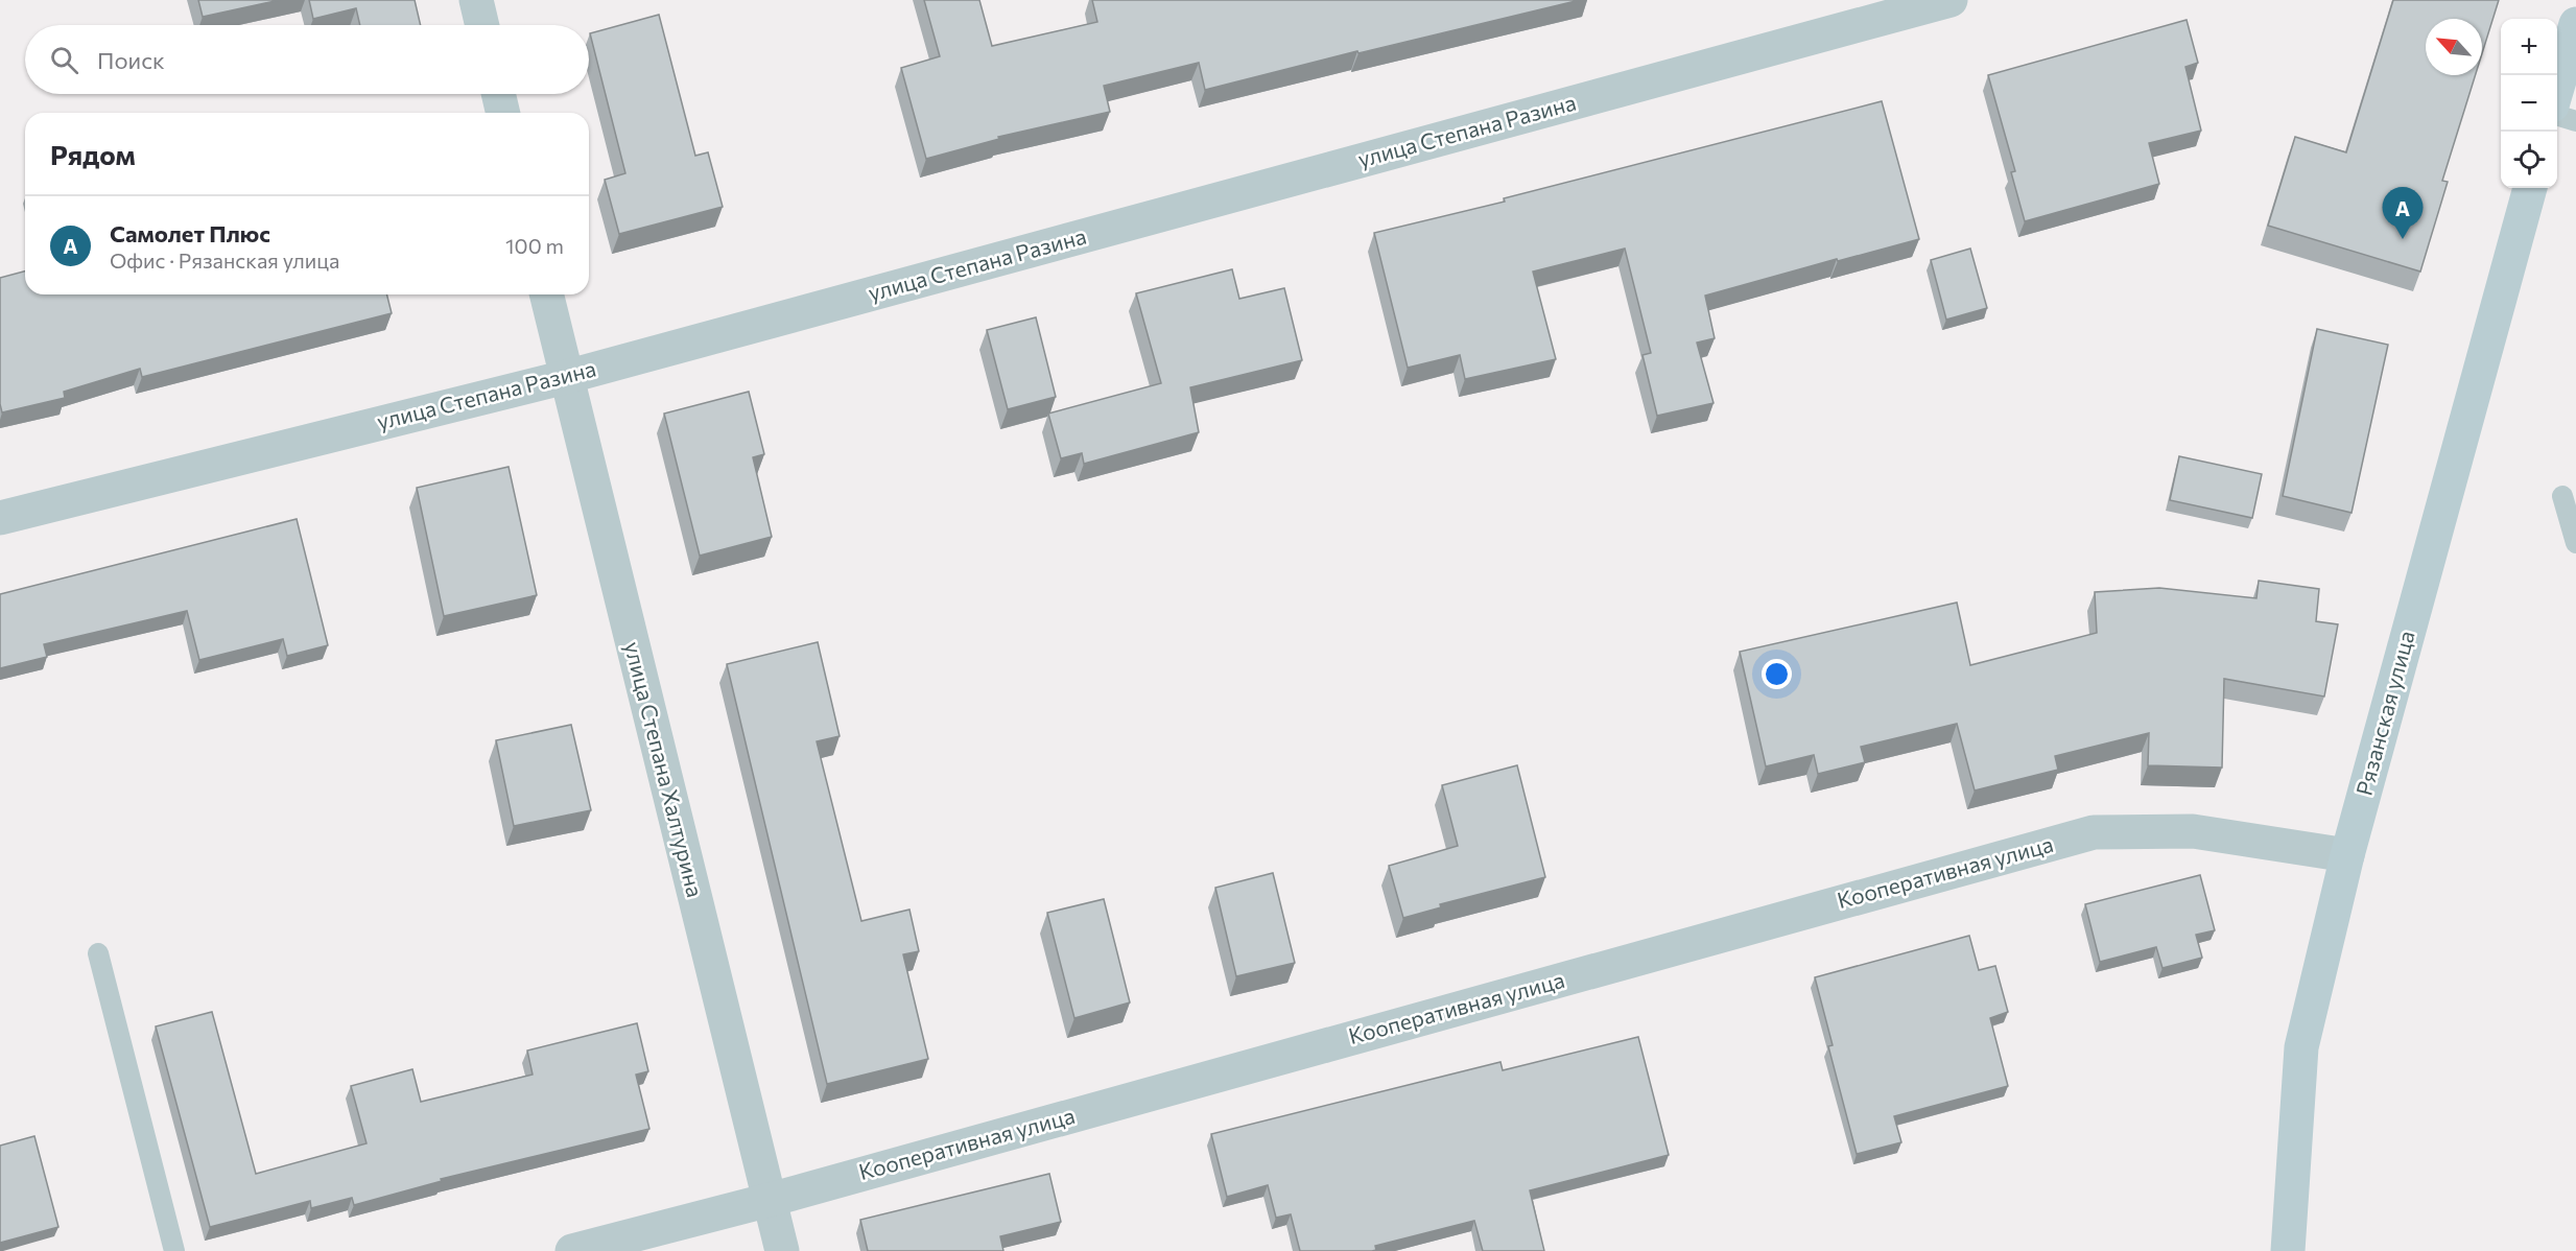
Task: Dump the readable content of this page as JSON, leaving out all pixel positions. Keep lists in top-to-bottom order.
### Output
{
  "streets": {
    "main road": ["Рязанская улица"],
    "street": ["улица Степана Разина", "улица Степана Халтурина", "Кооперативная улица"]
  },
  "crossings": [
    ["улица Степана Разина", "улица Степана Халтурина"],
    ["Рязанская улица", "Кооперативная улица"],
    ["улица Степана Халтурина", "Кооперативная улица"]
  ],
  "north": "top left",
  "page": {
    "map_buttons": ["+", "−"],
    "search": "Поиск",
    "heading": "Рядом",
    "pins": "A",
    "list": [
      {
        "mark": "A",
        "name": "Самолет Плюс",
        "note": "Офис · Рязанская улица",
        "value": "100 m"
      }
    ]
  }
}
